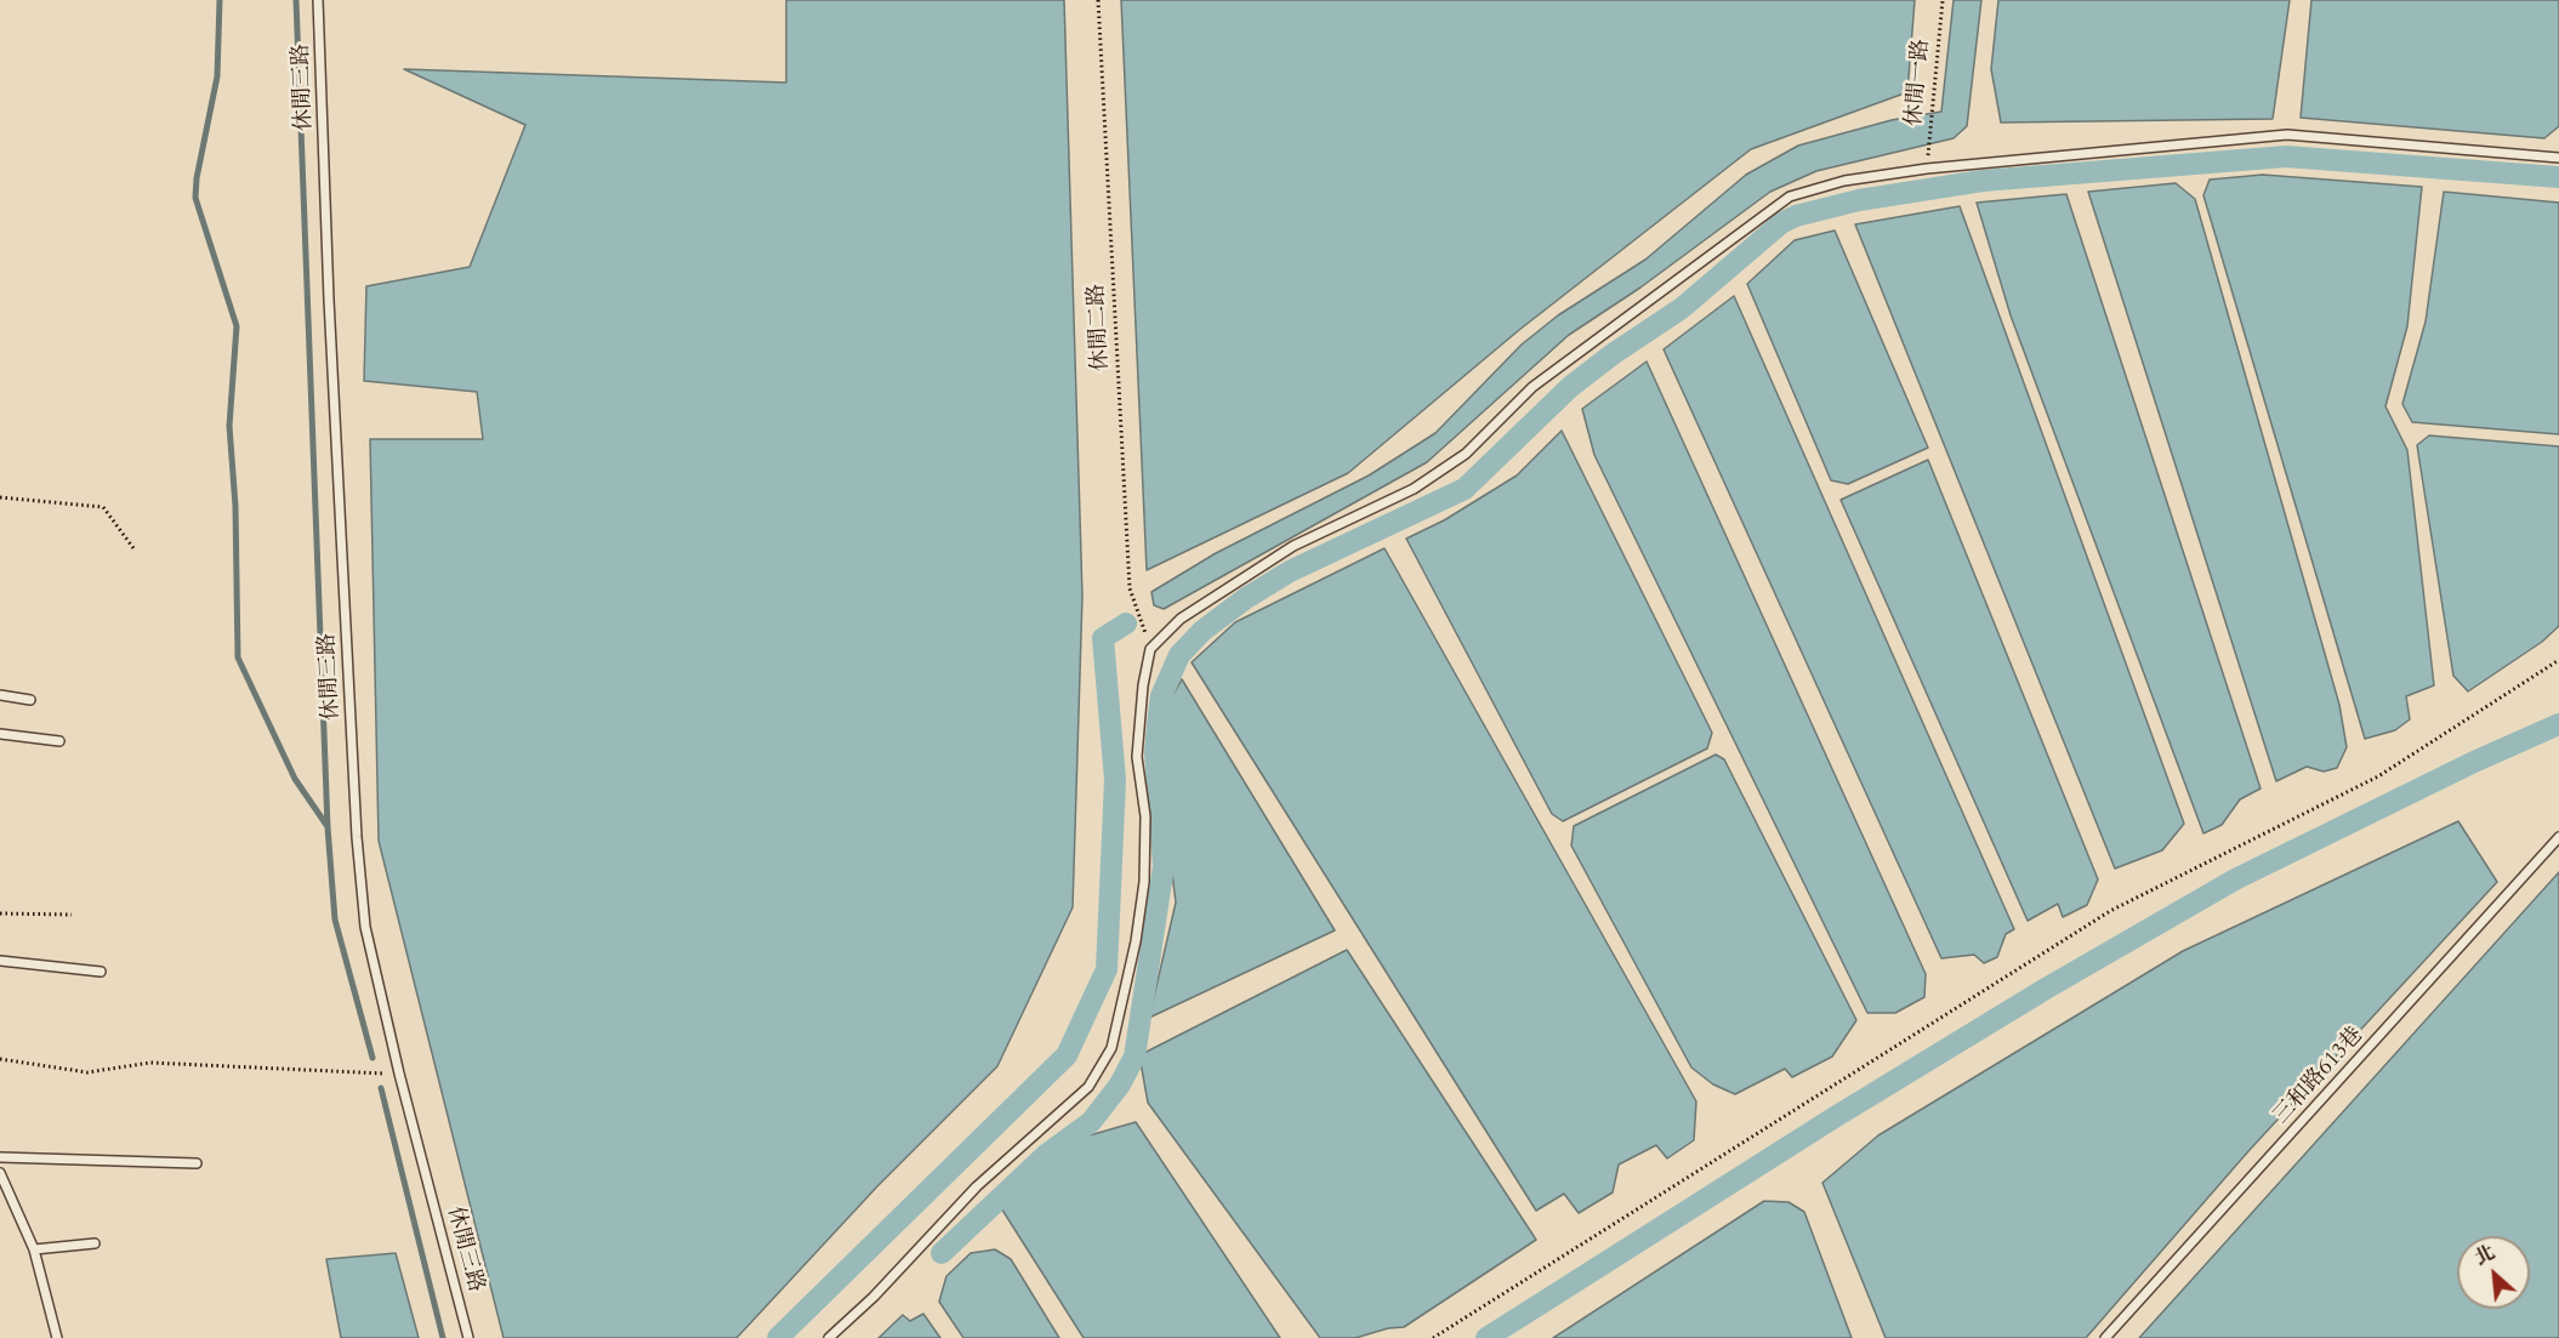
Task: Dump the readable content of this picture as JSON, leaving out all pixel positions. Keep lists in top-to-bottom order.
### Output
{
  "streets": {
    "lane": ["休閒三路", "三和路613巷"],
    "path": ["休閒一路", "休閒二路"]
  },
  "north": "top left"
}
